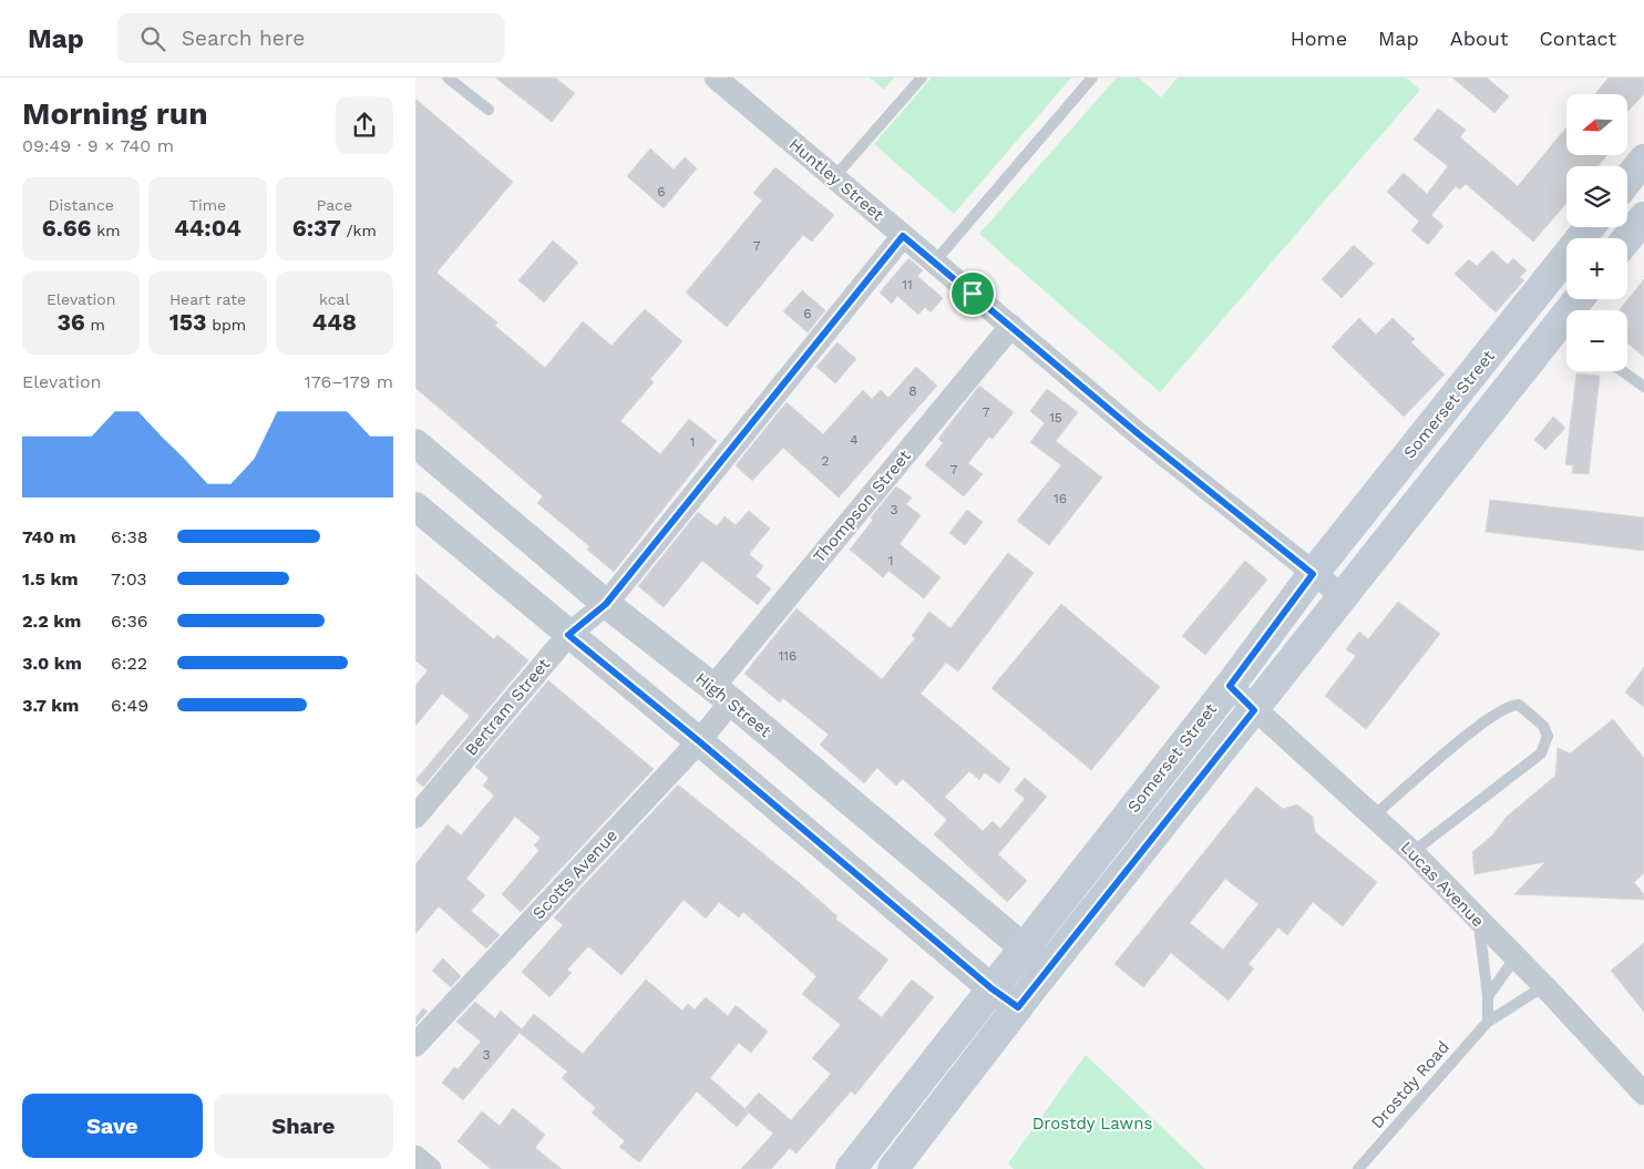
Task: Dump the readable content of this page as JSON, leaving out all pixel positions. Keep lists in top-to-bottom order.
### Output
{
  "streets": {
    "main road": ["Somerset Street"],
    "street": [
      "Huntley Street",
      "Thompson Street",
      "High Street",
      "Bertram Street",
      "Scotts Avenue",
      "Lucas Avenue"
    ],
    "lane": ["Drostdy Road"]
  },
  "crossings": [
    ["Huntley Street", "Somerset Street"],
    ["Huntley Street", "Thompson Street"],
    ["Huntley Street", "Bertram Street"],
    ["Somerset Street", "High Street"],
    ["Somerset Street", "Lucas Avenue"],
    ["Thompson Street", "High Street"],
    ["Thompson Street", "Scotts Avenue"],
    ["High Street", "Bertram Street"],
    ["High Street", "Scotts Avenue"],
    ["Lucas Avenue", "Drostdy Road"]
  ],
  "parks": ["Drostdy Lawns"],
  "house_numbers": [
    "6",
    "7",
    "11",
    "6",
    "8",
    "7",
    "15",
    "4",
    "1",
    "2",
    "7",
    "16",
    "3",
    "1",
    "116",
    "3"
  ],
  "north": "left",
  "page": {
    "header": "Map",
    "search": "Search here",
    "nav": [
      "Home",
      "Map",
      "About",
      "Contact"
    ],
    "heading": ["Morning run", "09:49 · 9 × 740 m"],
    "map_buttons": ["+", "−"],
    "stats": [
      ["Distance", "6.66 km"],
      ["Time", "44:04"],
      ["Pace", "6:37 /km"],
      ["Elevation", "36 m"],
      ["Heart rate", "153 bpm"],
      ["kcal", "448"]
    ],
    "chart": ["Elevation", "176–179 m"],
    "list": [
      {
        "name": "740 m",
        "note": "6:38"
      },
      {
        "name": "1.5 km",
        "note": "7:03"
      },
      {
        "name": "2.2 km",
        "note": "6:36"
      },
      {
        "name": "3.0 km",
        "note": "6:22"
      },
      {
        "name": "3.7 km",
        "note": "6:49"
      }
    ],
    "buttons": ["Save", "Share"]
  }
}
